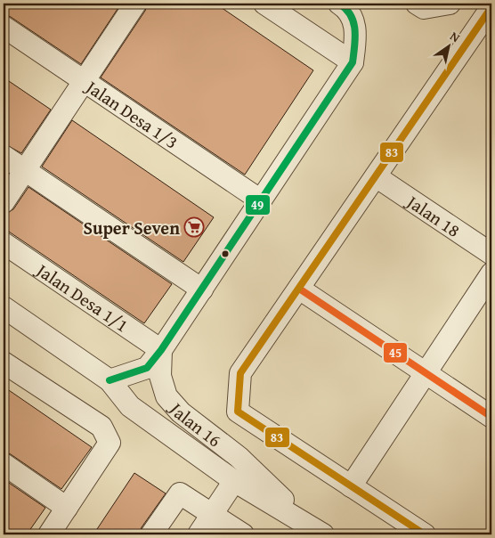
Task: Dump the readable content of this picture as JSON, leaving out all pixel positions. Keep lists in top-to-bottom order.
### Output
{
  "streets": {
    "street": [
      "Jalan Desa 1/3",
      "Jalan 18",
      "Jalan Desa 1/1",
      "Jalan 16"
    ]
  },
  "crossings": [
    ["Jalan Desa 1/1", "Jalan 16"]
  ],
  "places": {
    "supermarket": ["Super Seven"]
  },
  "lines": ["transit line 49", "transit line 83", "transit line 45"],
  "north": "top right"
}
